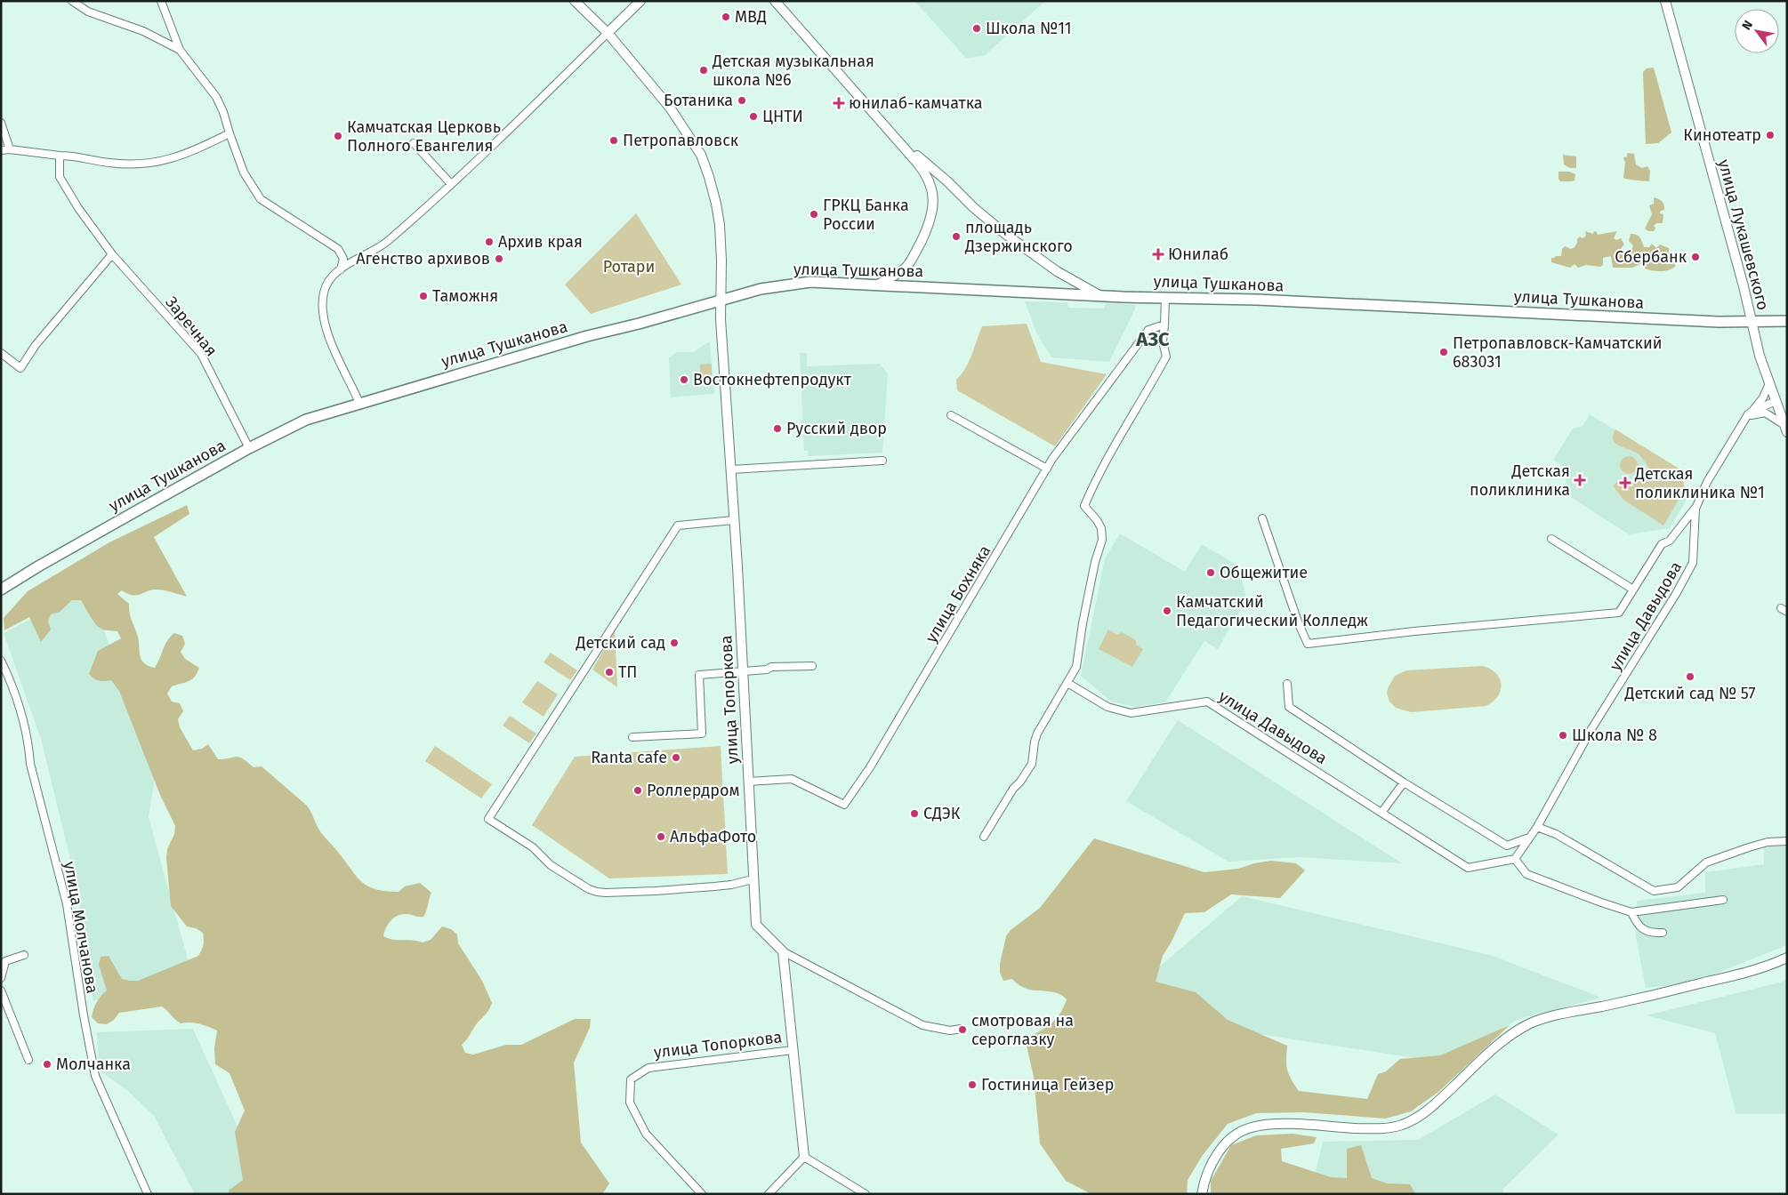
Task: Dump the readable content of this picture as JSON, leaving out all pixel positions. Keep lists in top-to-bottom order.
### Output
{
  "streets": {
    "main road": ["улица Лукашевского", "улица Тушканова", "улица Топоркова"],
    "street": [
      "Заречная",
      "улица Бохняка",
      "улица Давыдова",
      "улица Молчанова"
    ]
  },
  "crossings": [
    ["улица Лукашевского", "улица Тушканова"],
    ["улица Лукашевского", "улица Давыдова"],
    ["улица Тушканова", "Заречная"],
    ["улица Тушканова", "улица Топоркова"],
    ["улица Бохняка", "улица Топоркова"]
  ],
  "districts": ["АЗС"],
  "parks": ["Ротари"],
  "places": {
    "other": [
      "МВД",
      "Школа №11",
      "Детская музыкальная школа №6",
      "Ботаника",
      "ЦНТИ",
      "Кинотеатр",
      "Камчатская Церковь Полного Евангелия",
      "Петропавловск",
      "ГРКЦ Банка России",
      "площадь Дзержинского",
      "Архив края",
      "Сбербанк",
      "Агенство архивов",
      "Таможня",
      "Петропавловск-Камчатский 683031",
      "Востокнефтепродукт",
      "Русский двор",
      "Общежитие",
      "Камчатский Педагогический Колледж",
      "Детский сад",
      "ТП",
      "Детский сад № 57",
      "Школа № 8",
      "Ranta cafe",
      "Роллердром",
      "СДЭК",
      "АльфаФото",
      "смотровая на сероглазку",
      "Молчанка",
      "Гостиница Гейзер"
    ],
    "health": [
      "юнилаб-камчатка",
      "Юнилаб",
      "Детская поликлиника",
      "Детская поликлиника №1"
    ]
  },
  "north": "top left"
}
